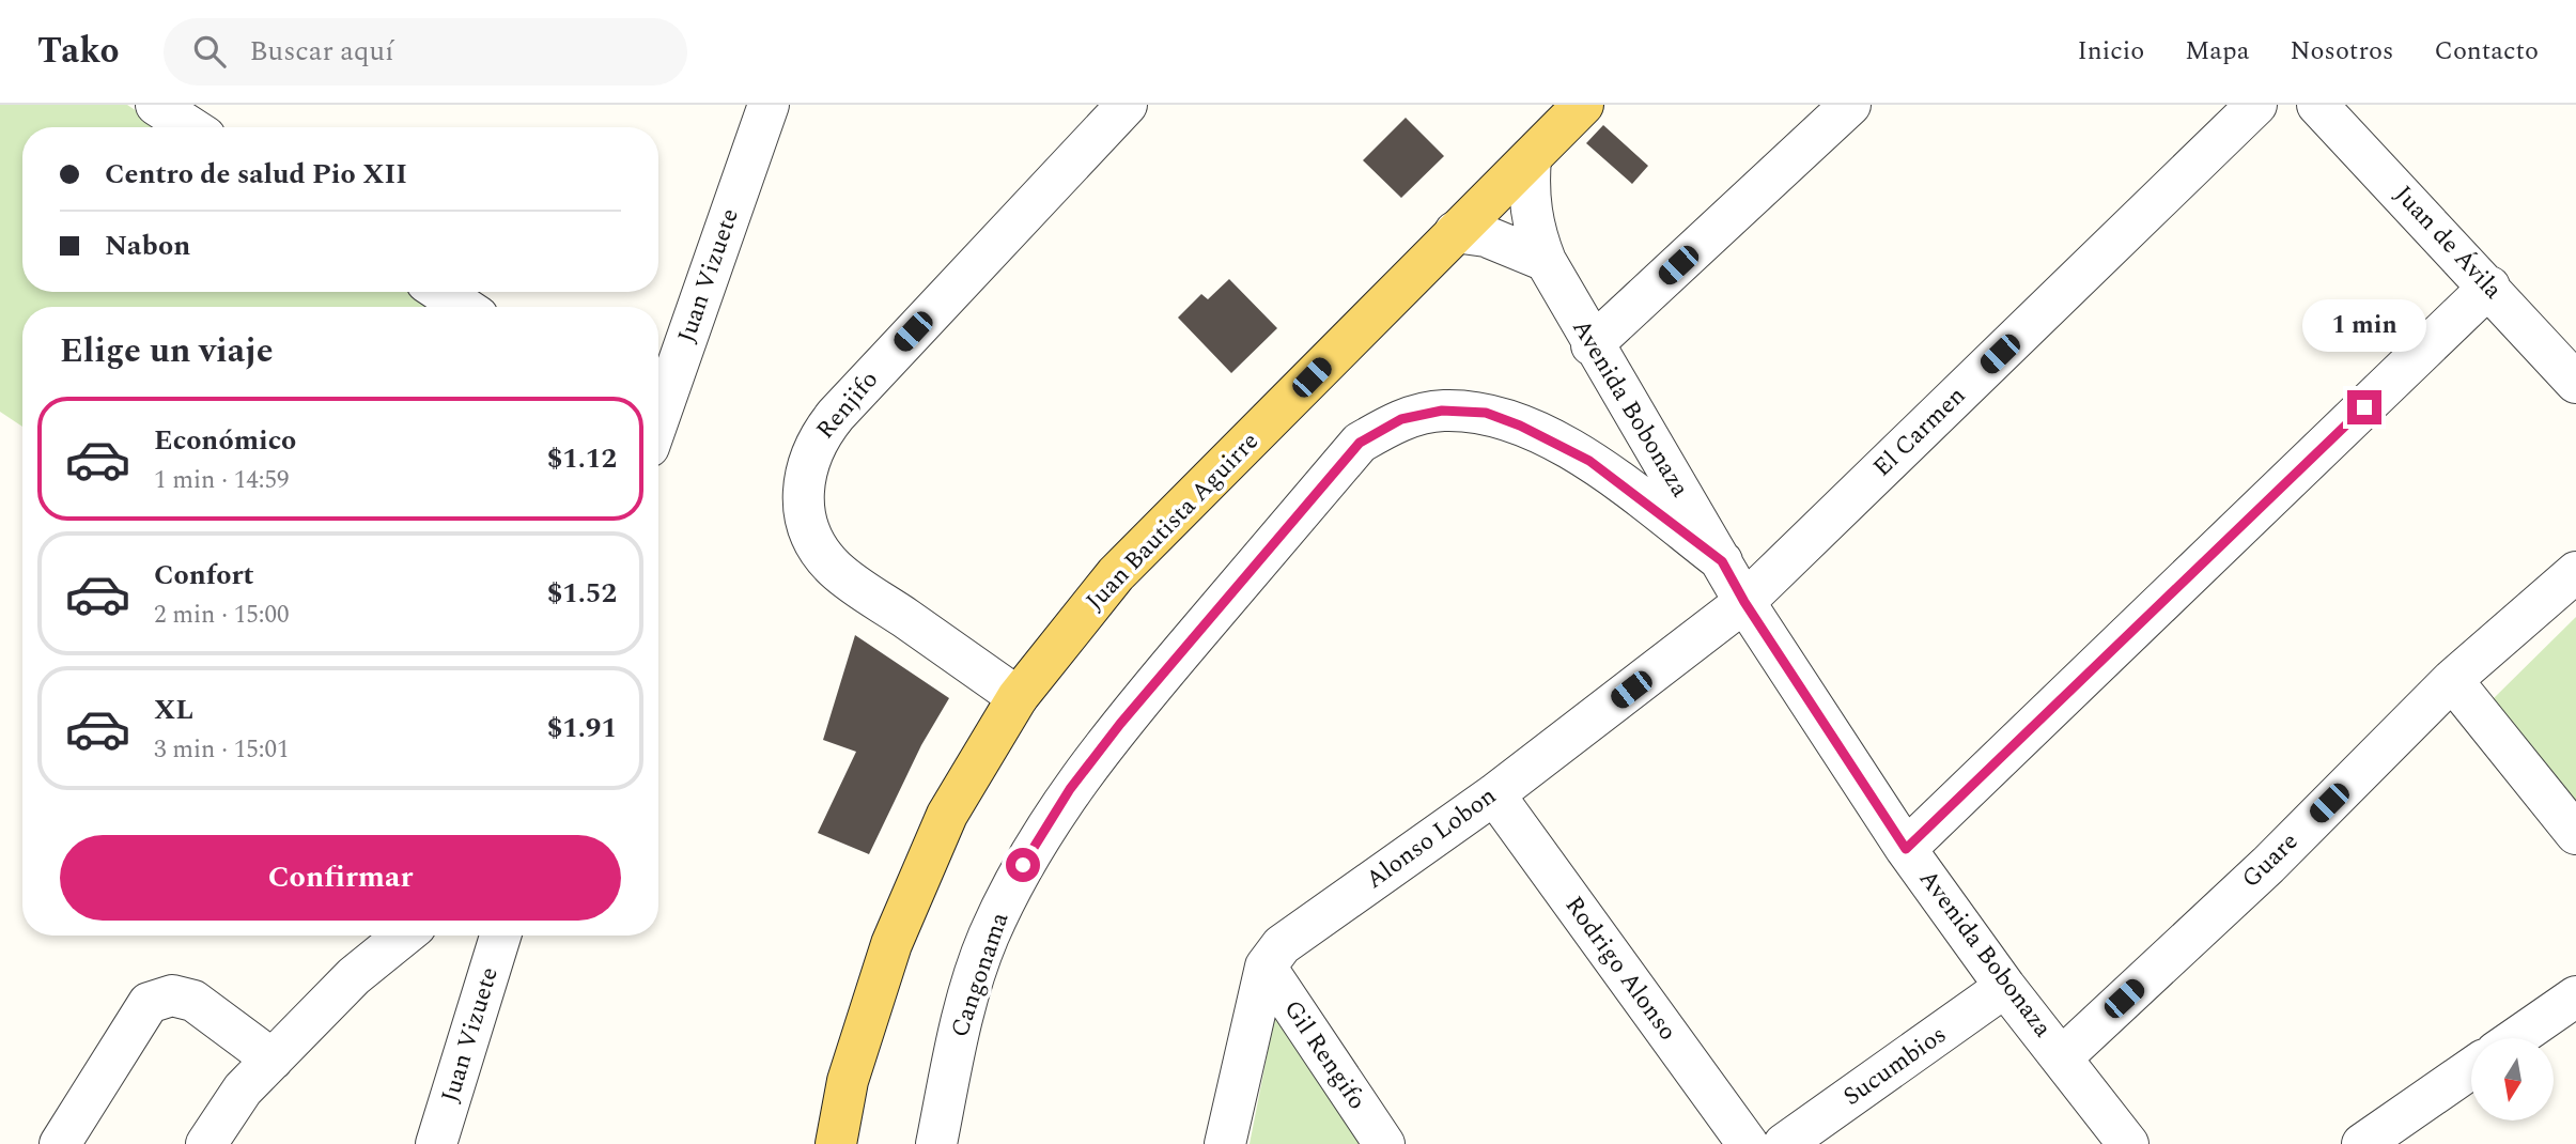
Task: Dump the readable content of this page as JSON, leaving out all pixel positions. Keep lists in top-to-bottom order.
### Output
{
  "streets": {
    "main road": ["Juan Bautista Aguirre"],
    "street": [
      "Juan de Ávila",
      "Juan Vizuete",
      "Renjifo",
      "Avenida Bobonaza",
      "El Carmen",
      "Alonso Lobon",
      "Guare",
      "Rodrigo Alonso",
      "Cangonama",
      "Gil Rengifo",
      "Sucumbios"
    ]
  },
  "crossings": [
    ["Renjifo", "Juan Bautista Aguirre"],
    ["Avenida Bobonaza", "El Carmen"],
    ["Avenida Bobonaza", "Juan Bautista Aguirre"],
    ["Avenida Bobonaza", "Alonso Lobon"],
    ["Avenida Bobonaza", "Guare"],
    ["Avenida Bobonaza", "Cangonama"],
    ["Avenida Bobonaza", "Sucumbios"],
    ["El Carmen", "Alonso Lobon"],
    ["Alonso Lobon", "Rodrigo Alonso"],
    ["Alonso Lobon", "Gil Rengifo"]
  ],
  "north": "bottom",
  "page": {
    "header": "Tako",
    "search": "Buscar aquí",
    "nav": [
      "Inicio",
      "Mapa",
      "Nosotros",
      "Contacto"
    ],
    "banner": ["Centro de salud Pio XII", "Nabon"],
    "bubble": "1 min",
    "heading": "Elige un viaje",
    "list": [
      {
        "name": "Económico",
        "note": "1 min · 14:59",
        "value": "$1.12"
      },
      {
        "name": "Confort",
        "note": "2 min · 15:00",
        "value": "$1.52"
      },
      {
        "name": "XL",
        "note": "3 min · 15:01",
        "value": "$1.91"
      }
    ],
    "buttons": "Confirmar"
  }
}
